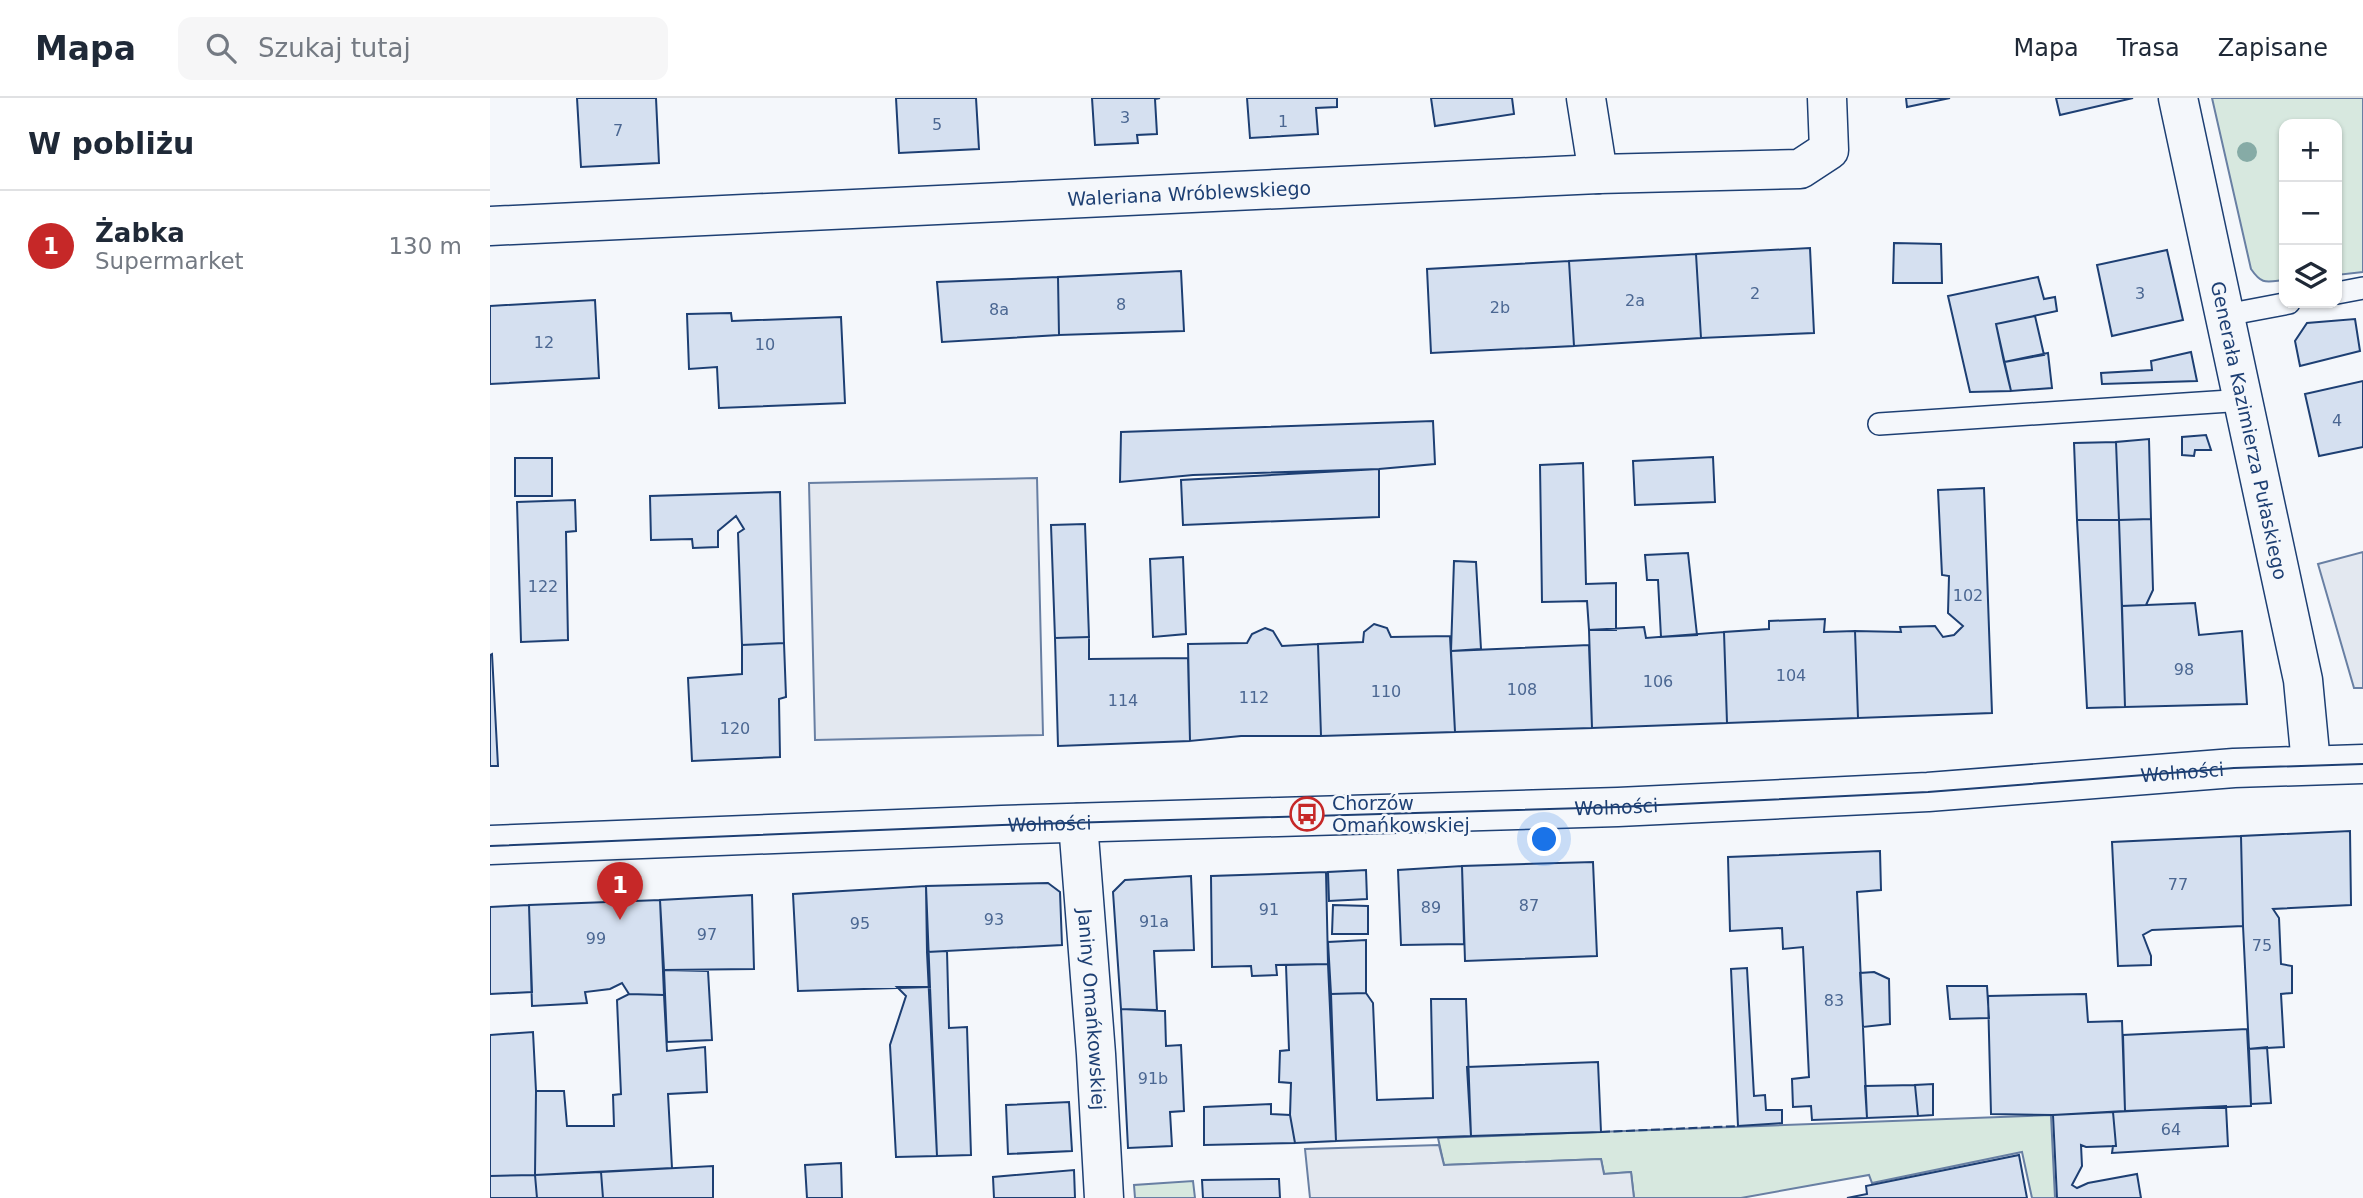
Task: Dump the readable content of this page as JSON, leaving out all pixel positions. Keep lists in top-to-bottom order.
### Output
{
  "streets": {
    "street": [
      "Waleriana Wróblewskiego",
      "Generała Kazimierza Pułaskiego",
      "Wolności",
      "Janiny Omańkowskiej"
    ]
  },
  "crossings": [
    ["Generała Kazimierza Pułaskiego", "Wolności"],
    ["Wolności", "Janiny Omańkowskiej"]
  ],
  "places": {
    "bus stop": ["Chorzów Omańkowskiej"]
  },
  "house_numbers": [
    "3",
    "1",
    "5",
    "7",
    "2",
    "3",
    "2a",
    "8",
    "2b",
    "8a",
    "12",
    "10",
    "4",
    "122",
    "102",
    "98",
    "104",
    "106",
    "108",
    "110",
    "112",
    "114",
    "120",
    "77",
    "87",
    "89",
    "91",
    "93",
    "91a",
    "95",
    "97",
    "99",
    "75",
    "83",
    "91b",
    "64"
  ],
  "page": {
    "header": "Mapa",
    "search": "Szukaj tutaj",
    "nav": ["Mapa", "Trasa", "Zapisane"],
    "heading": "W pobliżu",
    "map_buttons": ["+", "−"],
    "list": [
      {
        "mark": "1",
        "name": "Żabka",
        "note": "Supermarket",
        "value": "130 m"
      }
    ],
    "pins": "1"
  }
}
